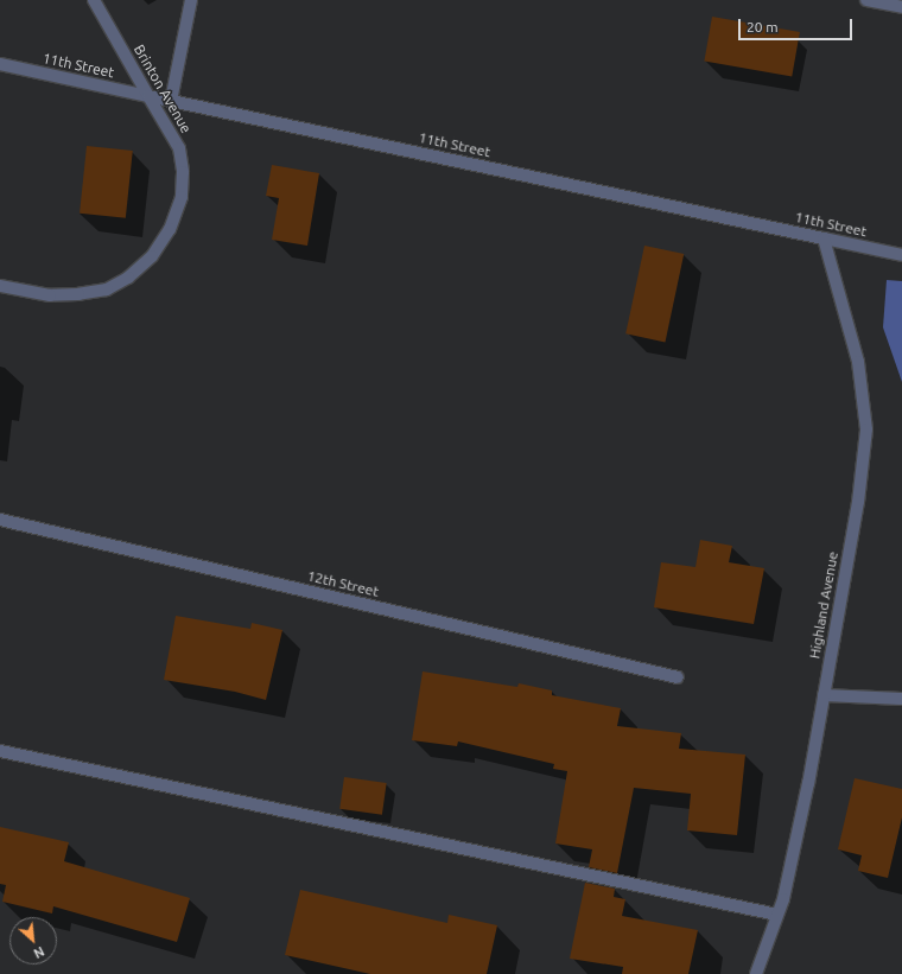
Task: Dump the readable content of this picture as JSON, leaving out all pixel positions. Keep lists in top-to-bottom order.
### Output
{
  "streets": {
    "street": [
      "11th Street",
      "Brinton Avenue",
      "12th Street",
      "Highland Avenue"
    ]
  },
  "crossings": [
    ["11th Street", "Brinton Avenue"],
    ["11th Street", "Highland Avenue"]
  ],
  "scale_bar": "20 m",
  "north": "bottom right"
}
